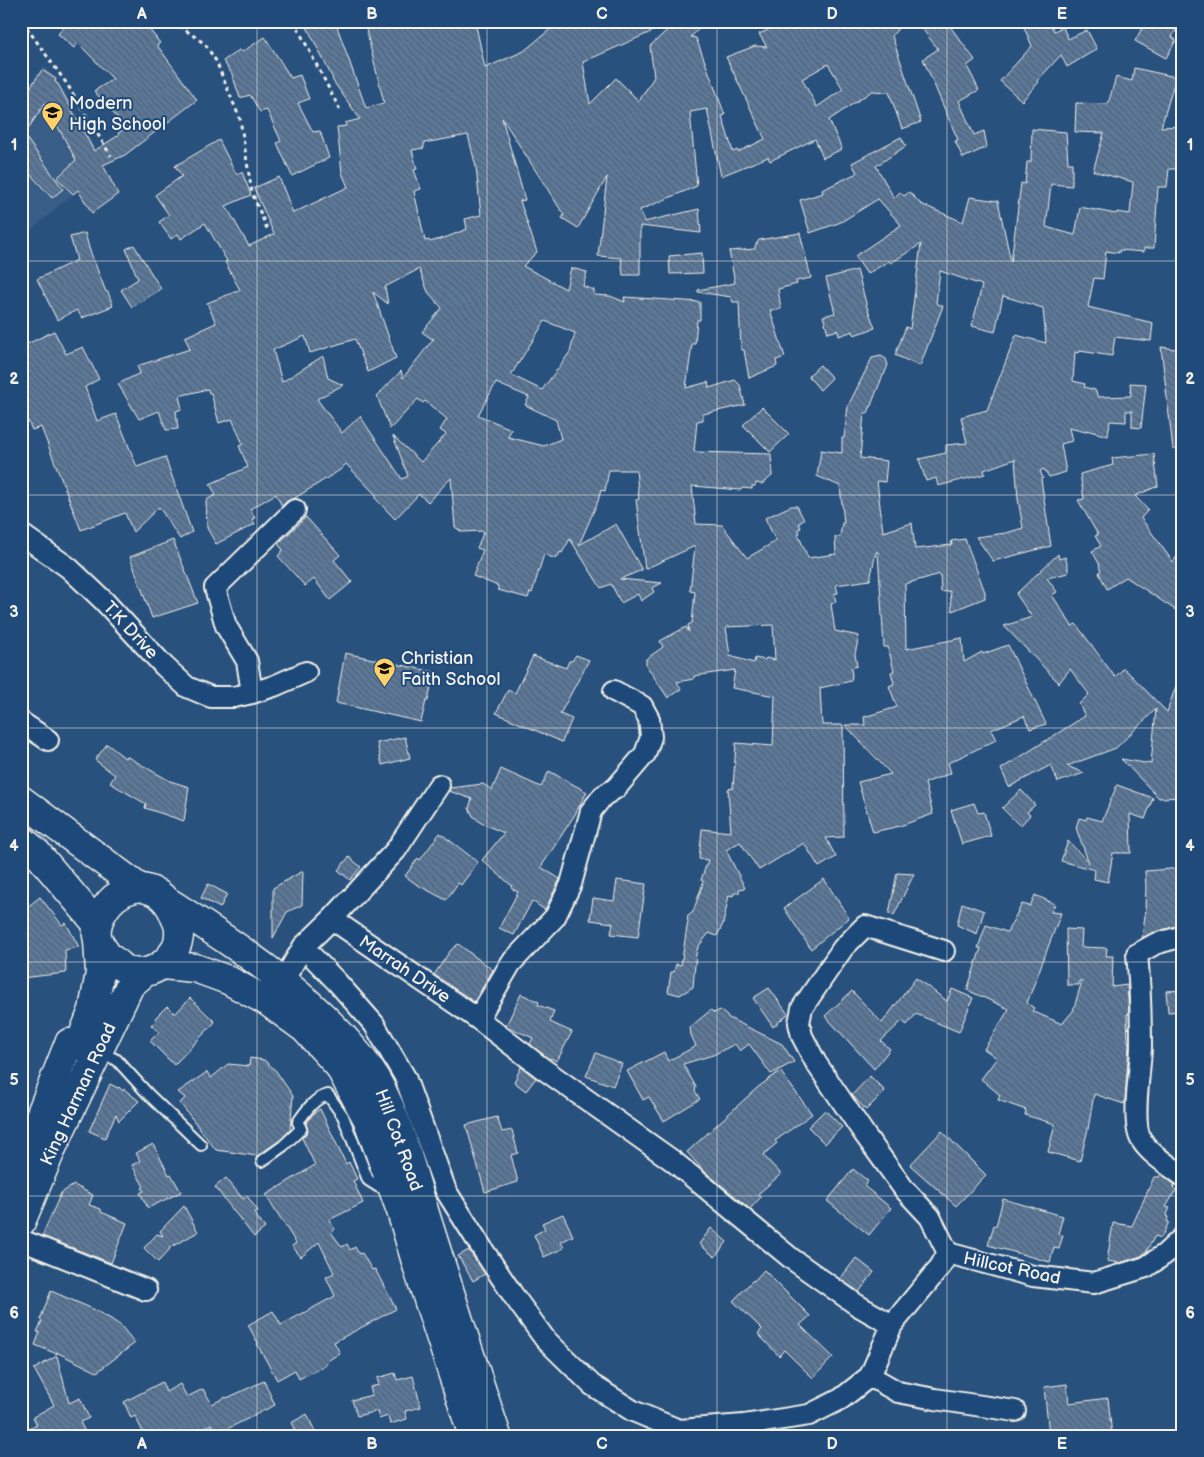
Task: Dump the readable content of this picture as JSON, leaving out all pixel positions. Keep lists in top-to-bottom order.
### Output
{
  "streets": {
    "main road": ["King Harman Road", "Hill Cot Road"],
    "street": ["T.K Drive", "Marrah Drive", "Hillcot Road"]
  },
  "crossings": [
    ["King Harman Road", "Hill Cot Road"]
  ],
  "places": {
    "school or university": ["Modern High School", "Christian Faith School"]
  },
  "grid": {
    "columns": [
      "A",
      "B",
      "C",
      "D",
      "E"
    ],
    "rows": [
      "1",
      "2",
      "3",
      "4",
      "5",
      "6"
    ]
  }
}
